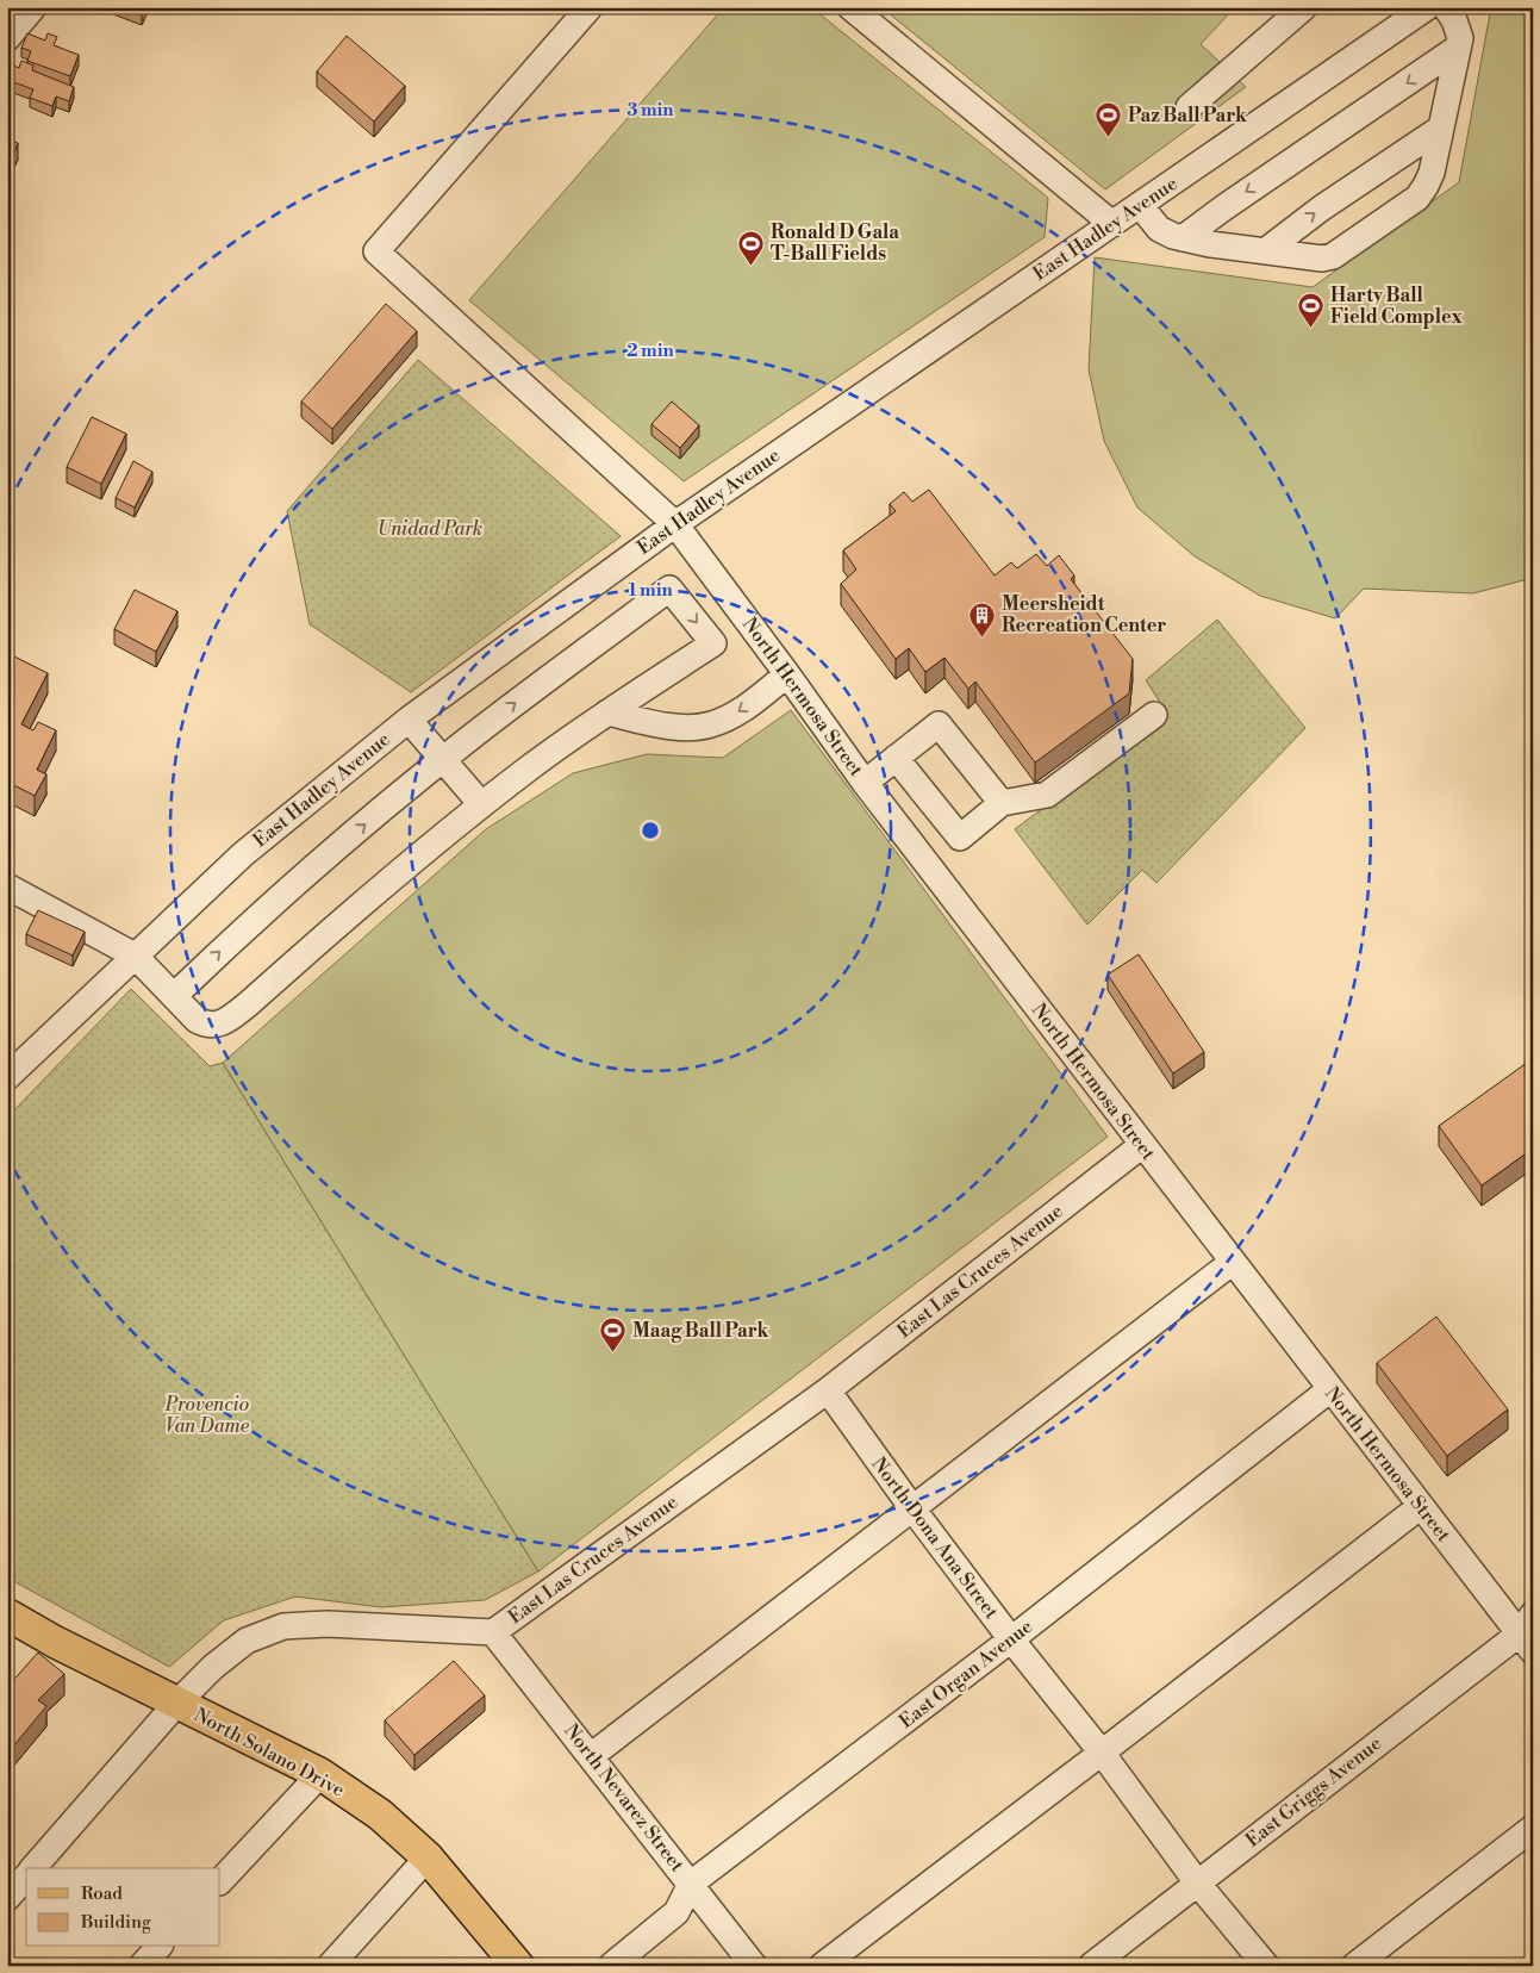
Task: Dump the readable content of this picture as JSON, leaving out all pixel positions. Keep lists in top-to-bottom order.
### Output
{
  "streets": {
    "main road": ["North Solano Drive"],
    "street": [
      "East Hadley Avenue",
      "North Hermosa Street",
      "East Las Cruces Avenue",
      "North Dona Ana Street",
      "East Organ Avenue",
      "East Griggs Avenue",
      "North Nevarez Street"
    ]
  },
  "crossings": [
    ["East Hadley Avenue", "North Hermosa Street"],
    ["North Hermosa Street", "East Las Cruces Avenue"],
    ["North Hermosa Street", "East Organ Avenue"],
    ["North Hermosa Street", "East Griggs Avenue"],
    ["East Las Cruces Avenue", "North Dona Ana Street"],
    ["East Las Cruces Avenue", "North Solano Drive"],
    ["East Las Cruces Avenue", "North Nevarez Street"],
    ["North Dona Ana Street", "East Organ Avenue"],
    ["North Dona Ana Street", "East Griggs Avenue"],
    ["East Organ Avenue", "North Nevarez Street"]
  ],
  "parks": ["Unidad Park", "Provencio Van Dame"],
  "places": {
    "sports": [
      "Paz Ball Park",
      "Ronald D Gala T-Ball Fields",
      "Harty Ball Field Complex",
      "Maag Ball Park"
    ],
    "building": ["Meersheidt Recreation Center"]
  },
  "legend": ["Road", "Building"],
  "rings": ["3 min", "2 min", "1 min"]
}
